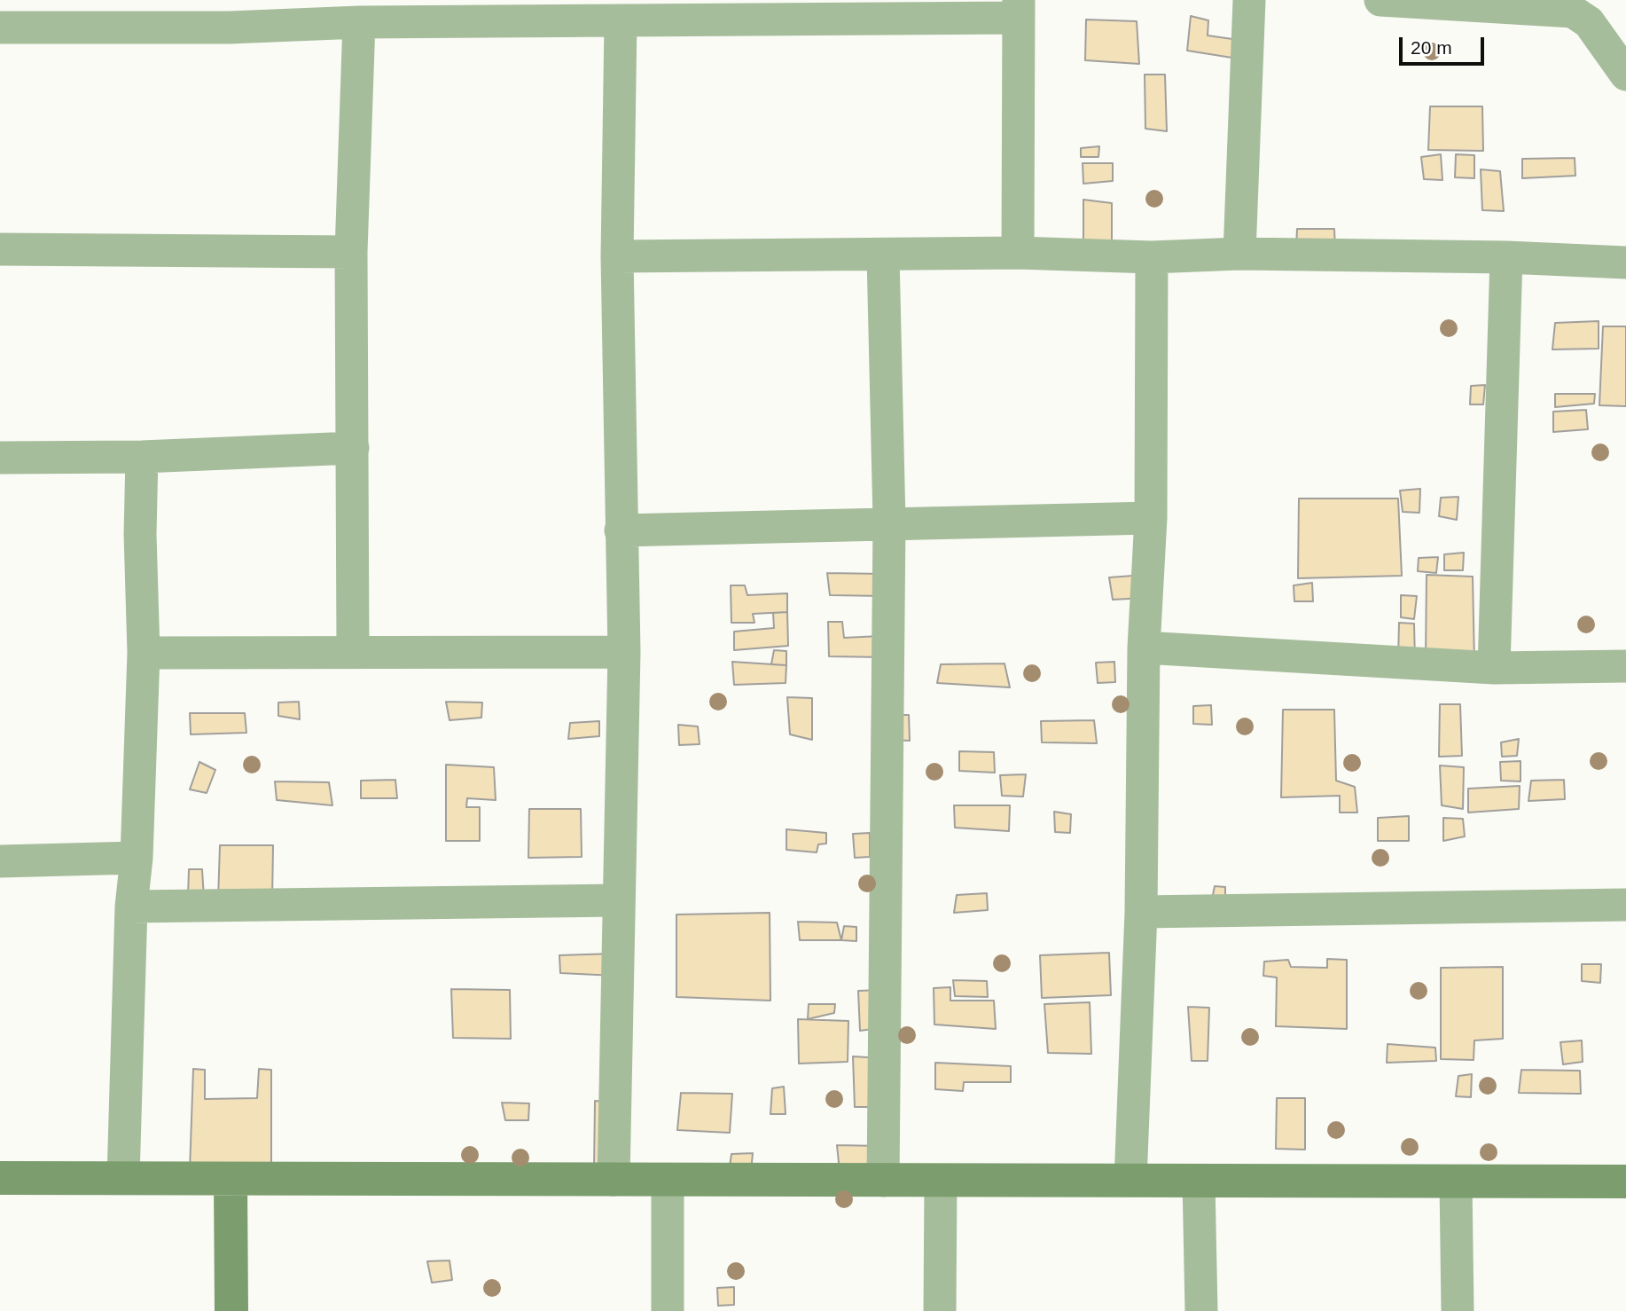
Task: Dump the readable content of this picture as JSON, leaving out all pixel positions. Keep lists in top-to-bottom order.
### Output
{
  "scale_bar": "20 m"
}
